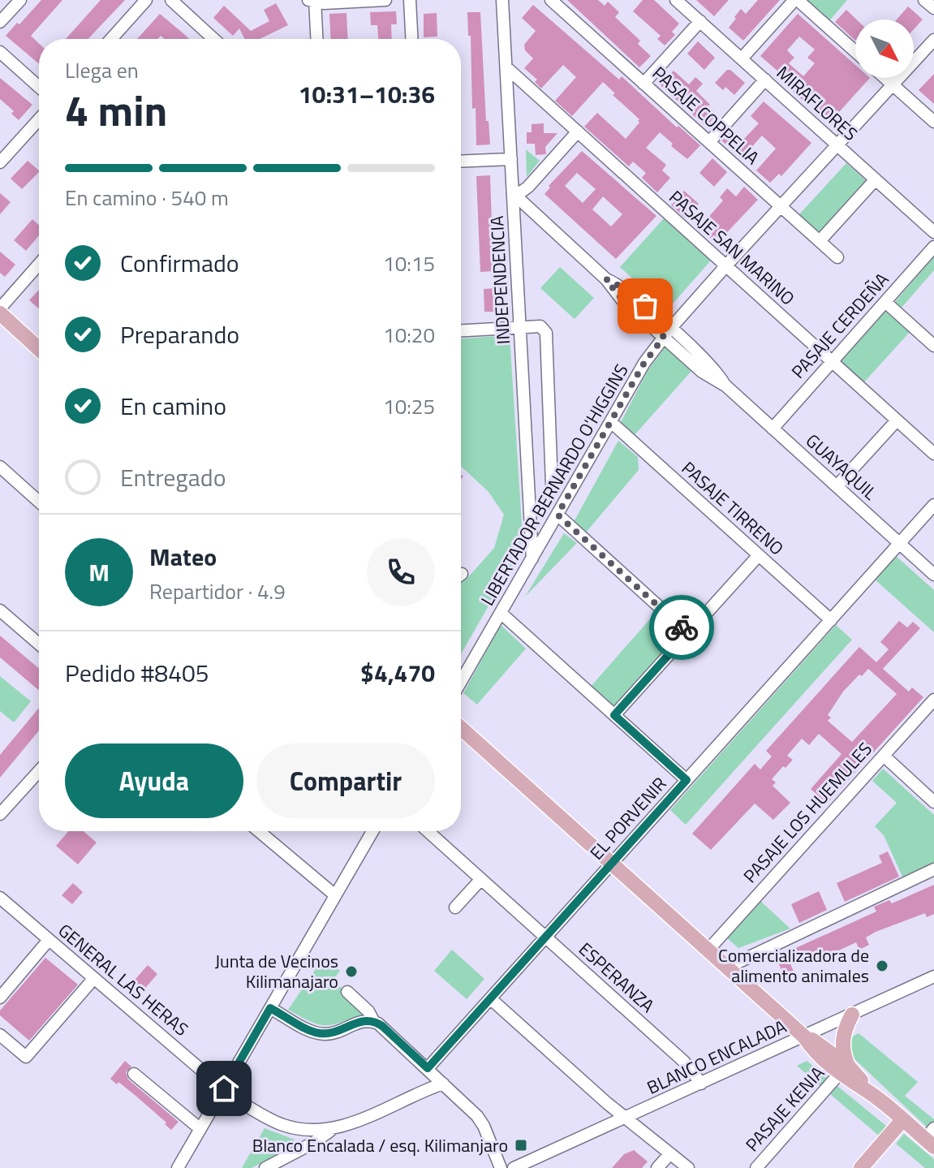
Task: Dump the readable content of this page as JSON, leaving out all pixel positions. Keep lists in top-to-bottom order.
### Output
{
  "streets": {
    "street": [
      "MIRAFLORES",
      "PASAJE COPPELIA",
      "PASAJE SAN MARINO",
      "INDEPENDENCIA",
      "PASAJE CERDEÑA",
      "GUAYAQUIL",
      "LIBERTADOR BERNARDO O'HIGGINS",
      "PASAJE TIRRENO",
      "PASAJE LOS HUEMULES",
      "EL PORVENIR",
      "ESPERANZA",
      "GENERAL LAS HERAS",
      "BLANCO ENCALADA",
      "PASAJE KENIA"
    ]
  },
  "crossings": [
    ["MIRAFLORES", "LIBERTADOR BERNARDO O'HIGGINS"],
    ["PASAJE COPPELIA", "LIBERTADOR BERNARDO O'HIGGINS"],
    ["PASAJE SAN MARINO", "INDEPENDENCIA"],
    ["PASAJE SAN MARINO", "PASAJE CERDEÑA"],
    ["PASAJE SAN MARINO", "LIBERTADOR BERNARDO O'HIGGINS"],
    ["INDEPENDENCIA", "GUAYAQUIL"],
    ["INDEPENDENCIA", "LIBERTADOR BERNARDO O'HIGGINS"],
    ["PASAJE CERDEÑA", "GUAYAQUIL"],
    ["GUAYAQUIL", "LIBERTADOR BERNARDO O'HIGGINS"],
    ["GUAYAQUIL", "EL PORVENIR"],
    ["LIBERTADOR BERNARDO O'HIGGINS", "PASAJE TIRRENO"],
    ["PASAJE TIRRENO", "EL PORVENIR"],
    ["EL PORVENIR", "ESPERANZA"],
    ["ESPERANZA", "BLANCO ENCALADA"]
  ],
  "places": {
    "other": ["Comercializadora de alimento animales", "Junta de Vecinos Kilimanajaro"],
    "transit": ["Blanco Encalada / esq. Kilimanjaro"]
  },
  "north": "bottom right",
  "page": {
    "heading": ["4 min", "Llega en", "10:31–10:36"],
    "panel": [
      "Mateo",
      "Repartidor · 4.9",
      "Pedido #8405",
      "$4,470"
    ],
    "bar": "En camino · 540 m",
    "list": [
      ["Confirmado", "10:15"],
      ["Preparando", "10:20"],
      ["En camino", "10:25"],
      "Entregado"
    ],
    "round": "M",
    "buttons": ["Ayuda", "Compartir"]
  }
}
